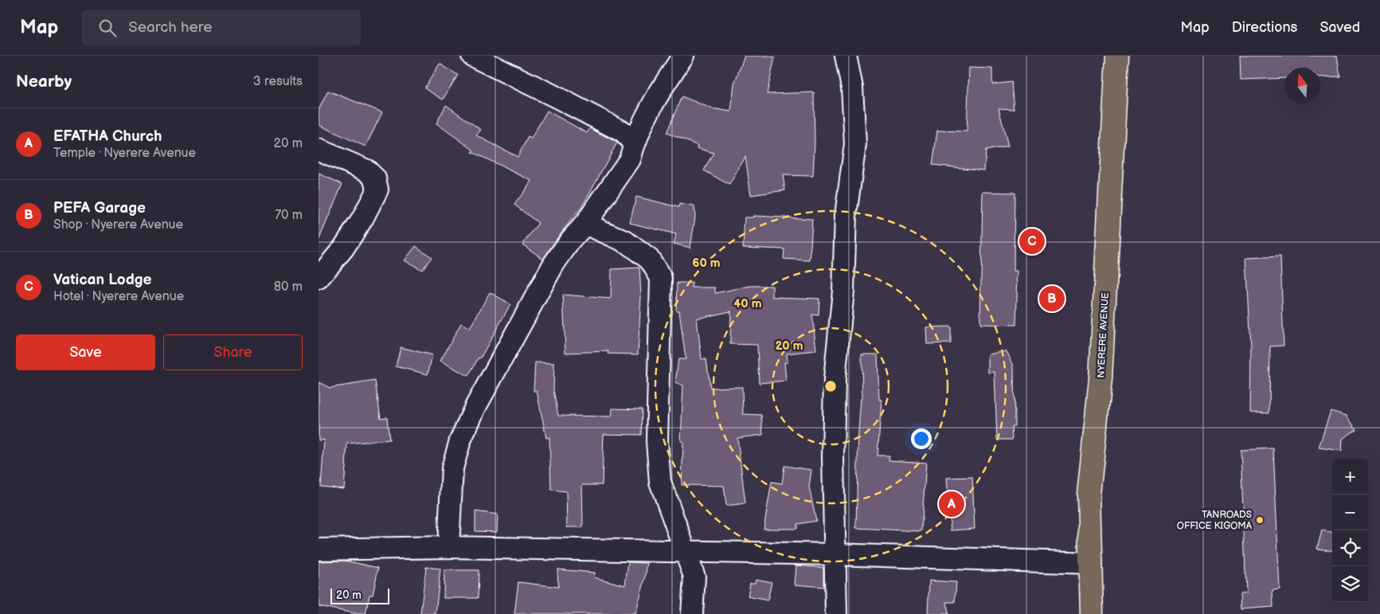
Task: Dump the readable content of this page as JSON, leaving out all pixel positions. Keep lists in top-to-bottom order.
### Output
{
  "streets": {
    "main road": ["NYERERE AVENUE"]
  },
  "places": ["TANROADS OFFICE KIGOMA"],
  "scale_bar": "20 m",
  "north": "top",
  "page": {
    "header": "Map",
    "search": "Search here",
    "nav": ["Map", "Directions", "Saved"],
    "heading": ["Nearby", "3 results"],
    "list": [
      {
        "mark": "A",
        "name": "EFATHA Church",
        "note": "Temple · Nyerere Avenue",
        "value": "20 m"
      },
      {
        "mark": "B",
        "name": "PEFA Garage",
        "note": "Shop · Nyerere Avenue",
        "value": "70 m"
      },
      {
        "mark": "C",
        "name": "Vatican Lodge",
        "note": "Hotel · Nyerere Avenue",
        "value": "80 m"
      }
    ],
    "pins": ["C", "B", "A"],
    "buttons": ["Save", "Share"],
    "map_buttons": ["+", "−"],
    "scale": "20 m"
  },
  "rings": ["60 m", "40 m", "20 m"]
}
